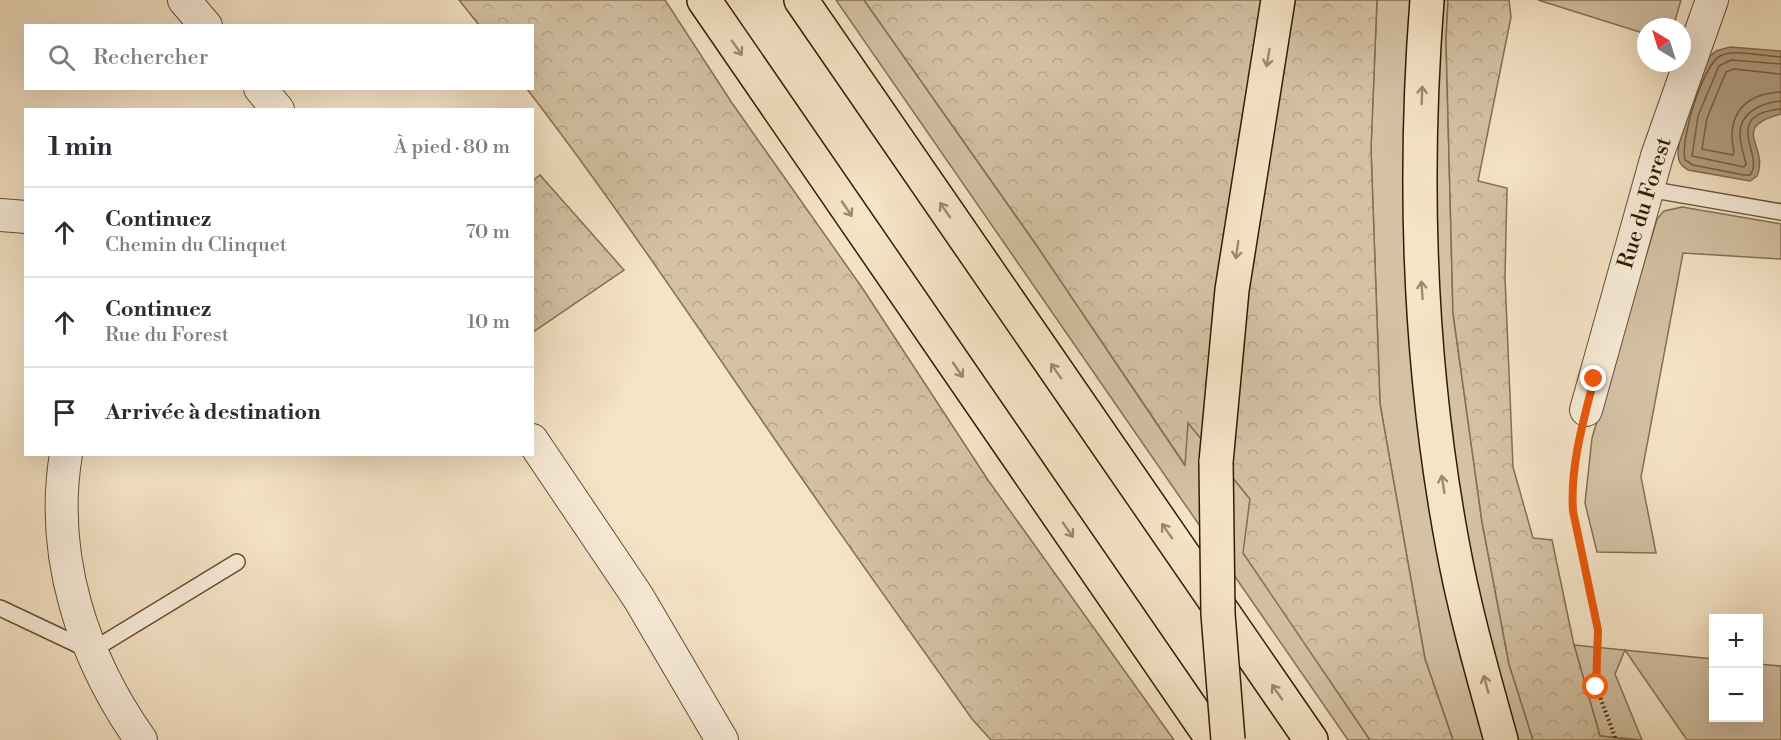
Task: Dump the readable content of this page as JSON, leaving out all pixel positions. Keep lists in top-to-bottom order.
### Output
{
  "streets": {
    "street": ["Rue du Forest"]
  },
  "north": "top left",
  "page": {
    "search": "Rechercher",
    "heading": ["1 min", "À pied · 80 m"],
    "list": [
      ["Continuez", "Chemin du Clinquet", "70 m"],
      ["Continuez", "Rue du Forest", "10 m"],
      "Arrivée à destination"
    ],
    "map_buttons": ["+", "−"]
  }
}
